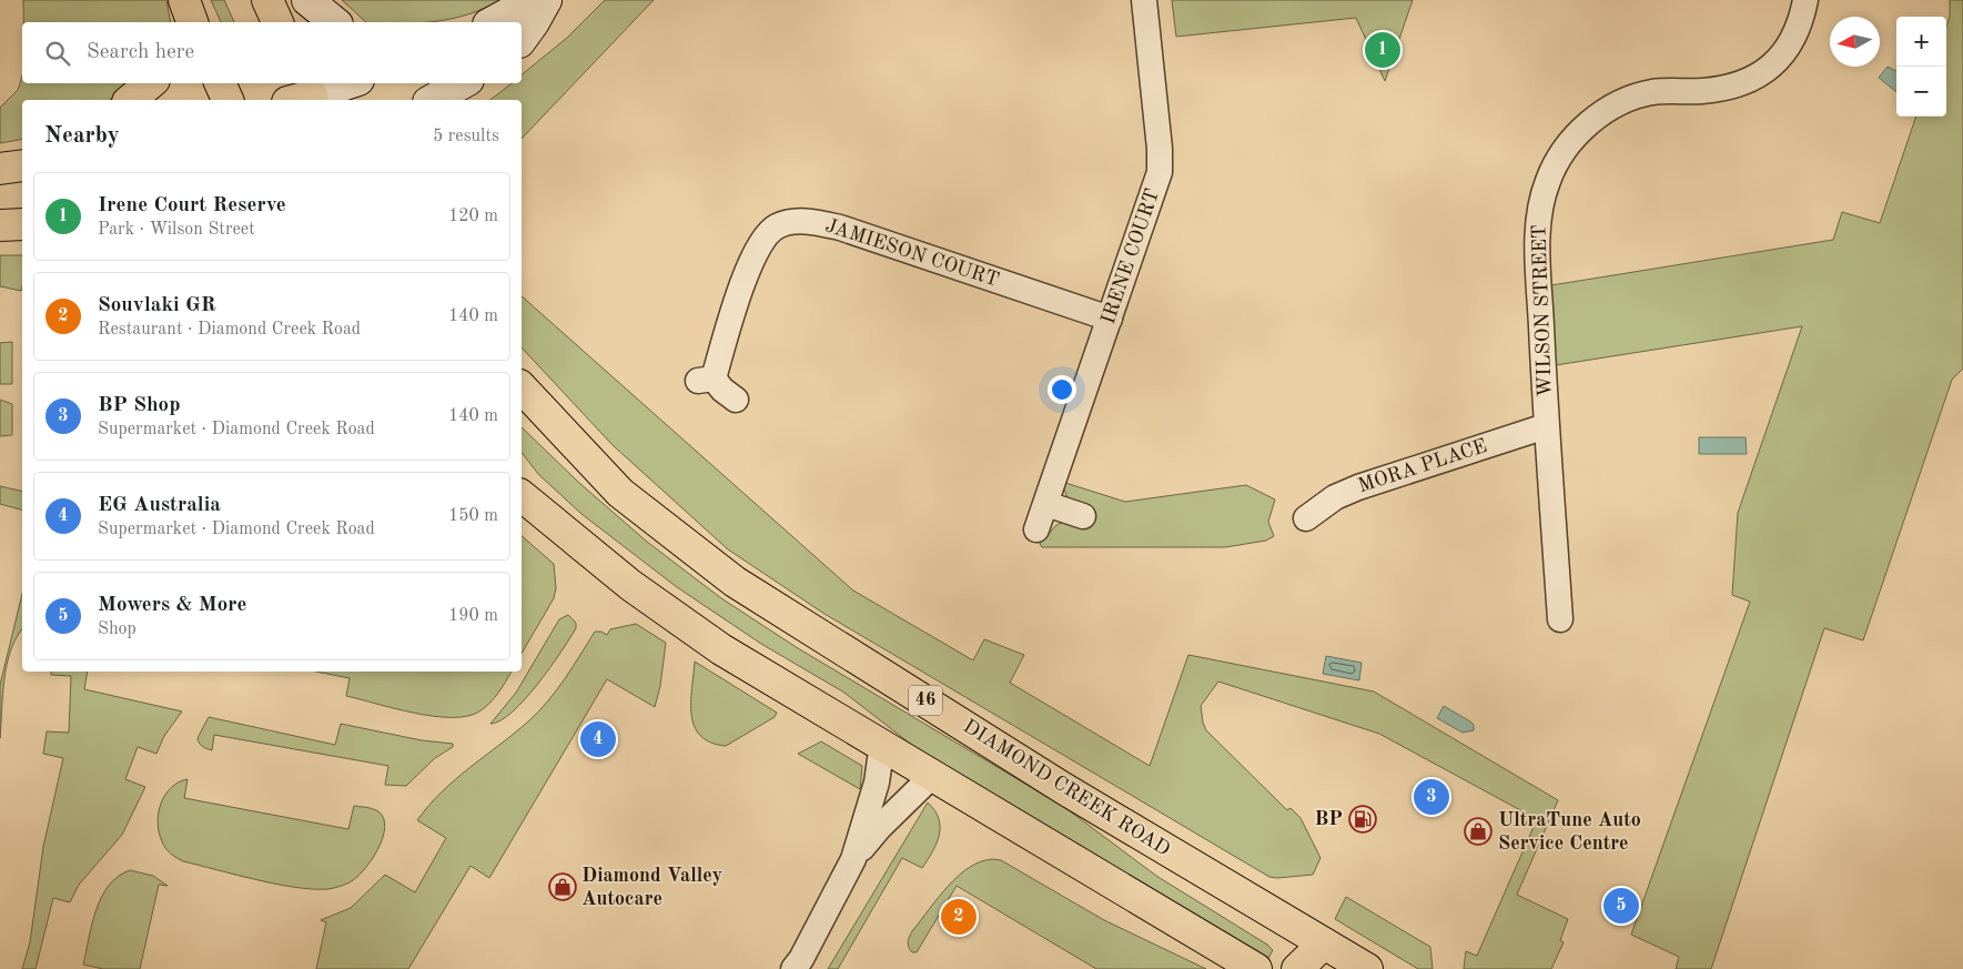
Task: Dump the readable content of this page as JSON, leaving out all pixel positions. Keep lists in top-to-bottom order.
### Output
{
  "streets": {
    "main road": ["46", "DIAMOND CREEK ROAD"],
    "street": [
      "JAMIESON COURT",
      "IRENE COURT",
      "WILSON STREET",
      "MORA PLACE"
    ]
  },
  "crossings": [
    ["JAMIESON COURT", "IRENE COURT"],
    ["WILSON STREET", "MORA PLACE"]
  ],
  "places": {
    "fuel station": ["BP"],
    "shop": ["UltraTune Auto Service Centre", "Diamond Valley Autocare"]
  },
  "north": "left",
  "page": {
    "map_buttons": ["+", "−"],
    "search": "Search here",
    "pins": [
      "1",
      "4",
      "3",
      "5",
      "2"
    ],
    "heading": ["Nearby", "5 results"],
    "list": [
      {
        "mark": "1",
        "name": "Irene Court Reserve",
        "note": "Park · Wilson Street",
        "value": "120 m"
      },
      {
        "mark": "2",
        "name": "Souvlaki GR",
        "note": "Restaurant · Diamond Creek Road",
        "value": "140 m"
      },
      {
        "mark": "3",
        "name": "BP Shop",
        "note": "Supermarket · Diamond Creek Road",
        "value": "140 m"
      },
      {
        "mark": "4",
        "name": "EG Australia",
        "note": "Supermarket · Diamond Creek Road",
        "value": "150 m"
      },
      {
        "mark": "5",
        "name": "Mowers & More",
        "note": "Shop",
        "value": "190 m"
      }
    ]
  }
}
